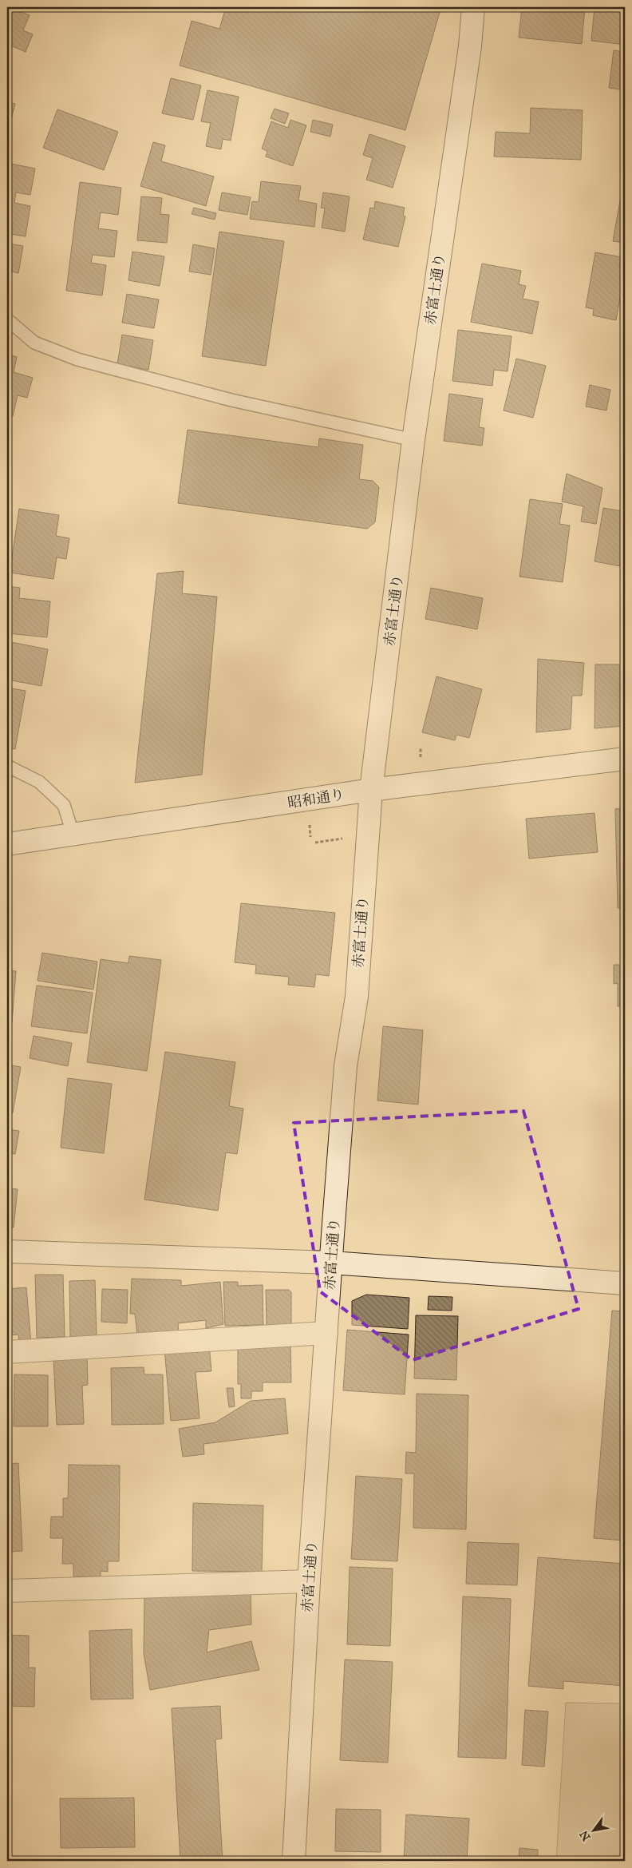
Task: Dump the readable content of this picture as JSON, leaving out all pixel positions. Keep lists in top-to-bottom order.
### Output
{
  "streets": {
    "street": ["赤富士通り", "昭和通り"]
  },
  "crossings": [
    ["赤富士通り", "昭和通り"]
  ],
  "north": "bottom left"
}
